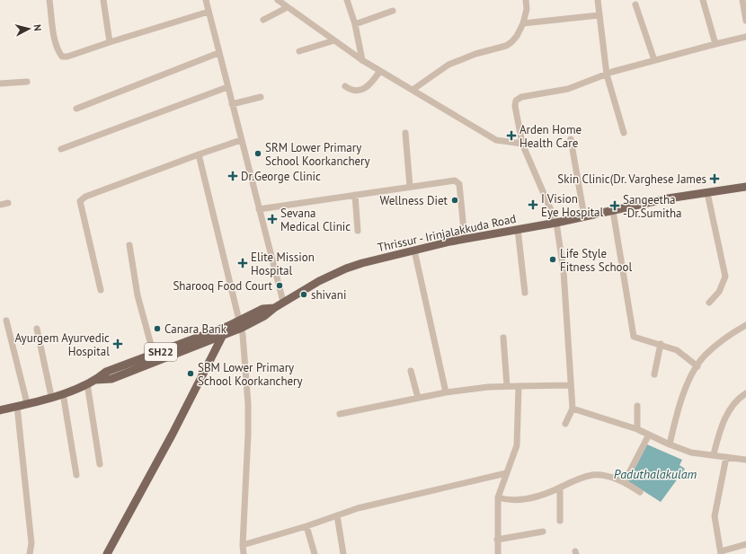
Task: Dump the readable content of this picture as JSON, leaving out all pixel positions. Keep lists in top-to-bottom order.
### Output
{
  "streets": {
    "main road": ["Thrissur - Irinjalakkuda Road", "SH22"]
  },
  "crossings": [
    ["Thrissur - Irinjalakkuda Road", "SH22"]
  ],
  "water": ["Paduthalakulam"],
  "places": {
    "health": [
      "Arden Home Health Care",
      "Dr.George Clinic",
      "Skin Clinic(Dr. Varghese James",
      "I Vision Eye Hospital",
      "Sangeetha -Dr.Sumitha",
      "Sevana Medical Clinic",
      "Elite Mission Hospital",
      "Ayurgem Ayurvedic Hospital"
    ],
    "other": [
      "SRM Lower Primary School Koorkanchery",
      "Wellness Diet",
      "Life Style Fitness School",
      "Sharooq Food Court",
      "shivani",
      "Canara Bank",
      "SBM Lower Primary School Koorkanchery"
    ]
  },
  "north": "right"
}
